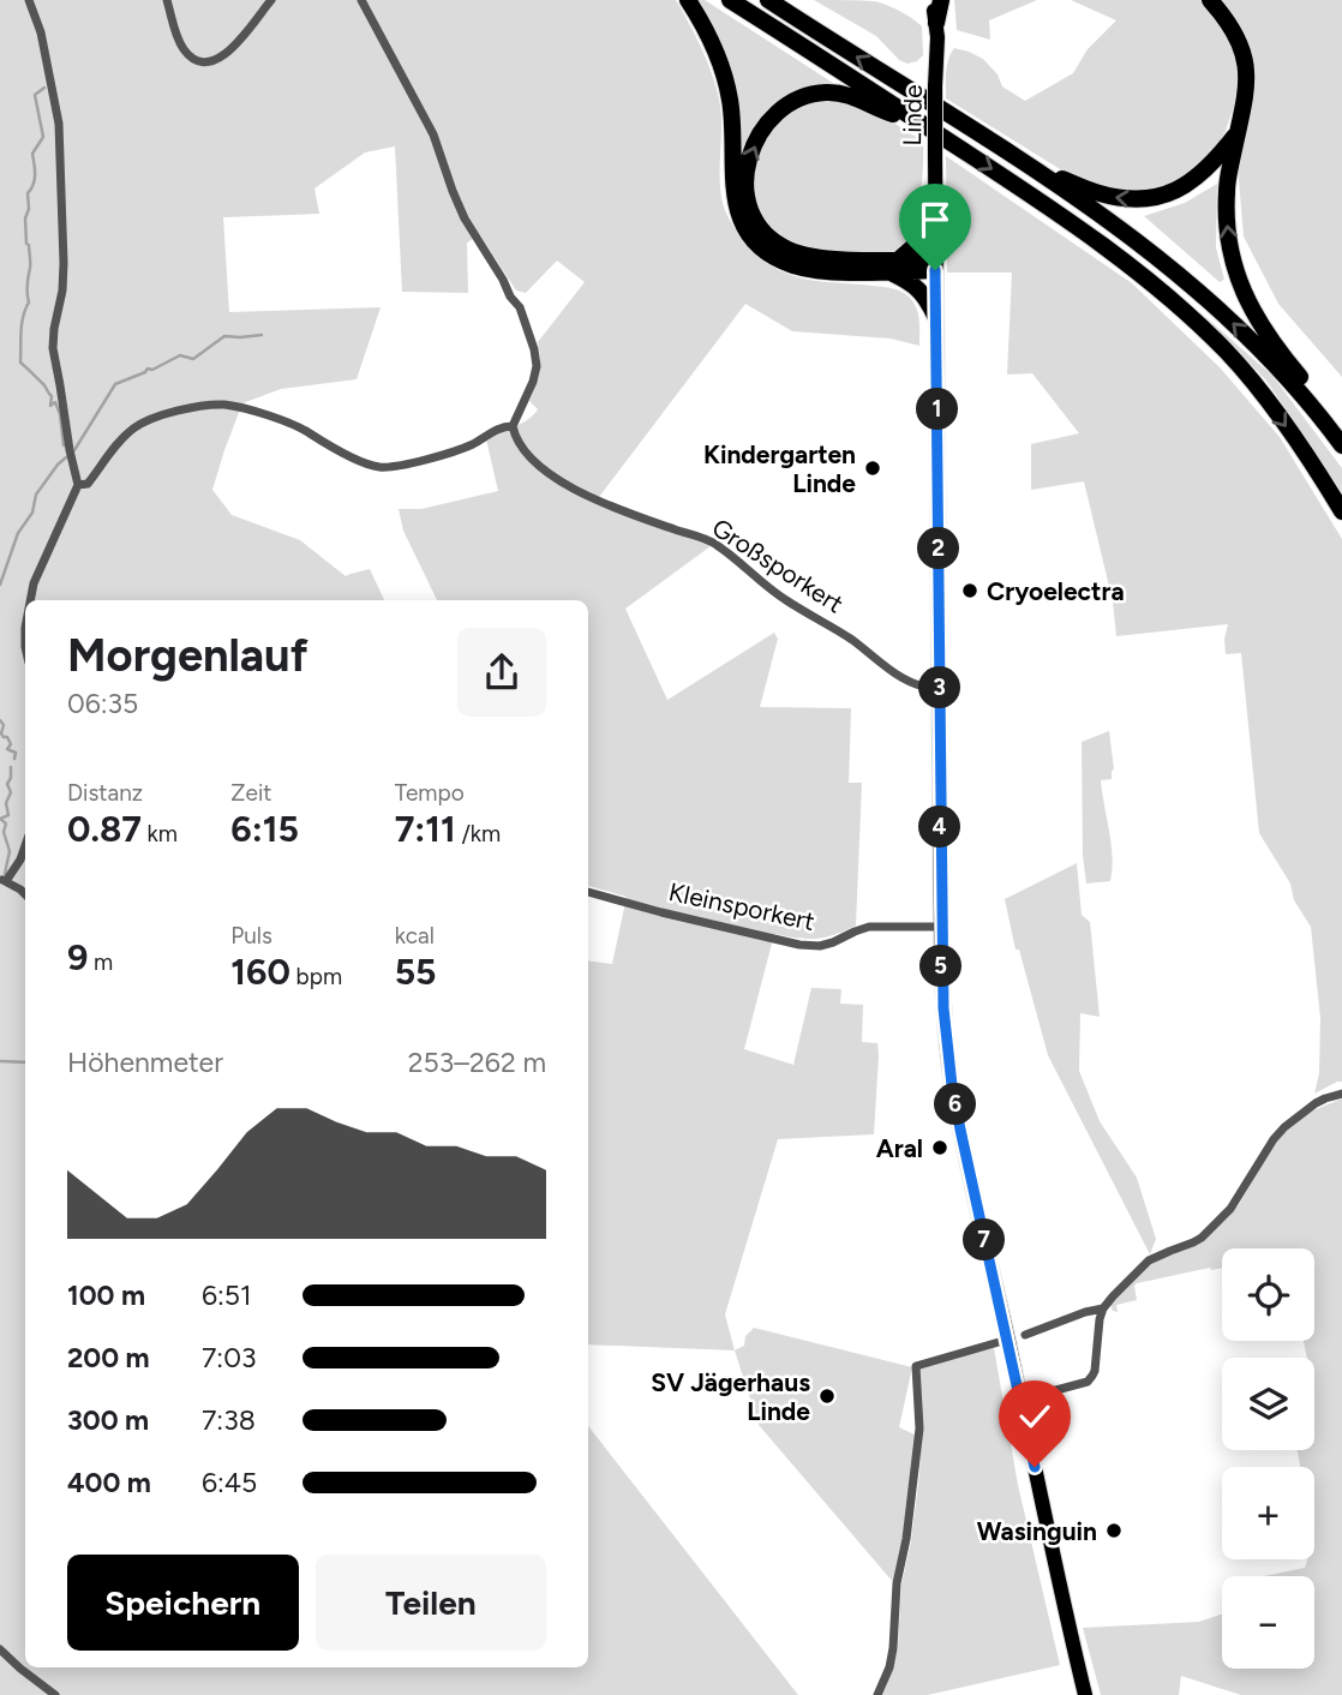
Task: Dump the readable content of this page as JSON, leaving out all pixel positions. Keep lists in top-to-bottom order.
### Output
{
  "streets": {
    "main road": ["Linde"],
    "street": ["Großsporkert", "Kleinsporkert"]
  },
  "crossings": [
    ["Linde", "Großsporkert"],
    ["Linde", "Kleinsporkert"]
  ],
  "places": [
    "Kindergarten Linde",
    "Cryoelectra",
    "Aral",
    "SV Jägerhaus Linde",
    "Wasinguin"
  ],
  "page": {
    "pins": [
      "1",
      "2",
      "3",
      "4",
      "5",
      "6",
      "7"
    ],
    "heading": ["Morgenlauf", "06:35"],
    "stats": [
      ["Distanz", "0.87 km"],
      ["Zeit", "6:15"],
      ["Tempo", "7:11 /km"],
      ["9 m"],
      ["Puls", "160 bpm"],
      ["kcal", "55"]
    ],
    "chart": ["Höhenmeter", "253–262 m"],
    "map_buttons": ["+", "−"],
    "list": [
      {
        "name": "100 m",
        "note": "6:51"
      },
      {
        "name": "200 m",
        "note": "7:03"
      },
      {
        "name": "300 m",
        "note": "7:38"
      },
      {
        "name": "400 m",
        "note": "6:45"
      }
    ],
    "buttons": ["Speichern", "Teilen"]
  }
}
